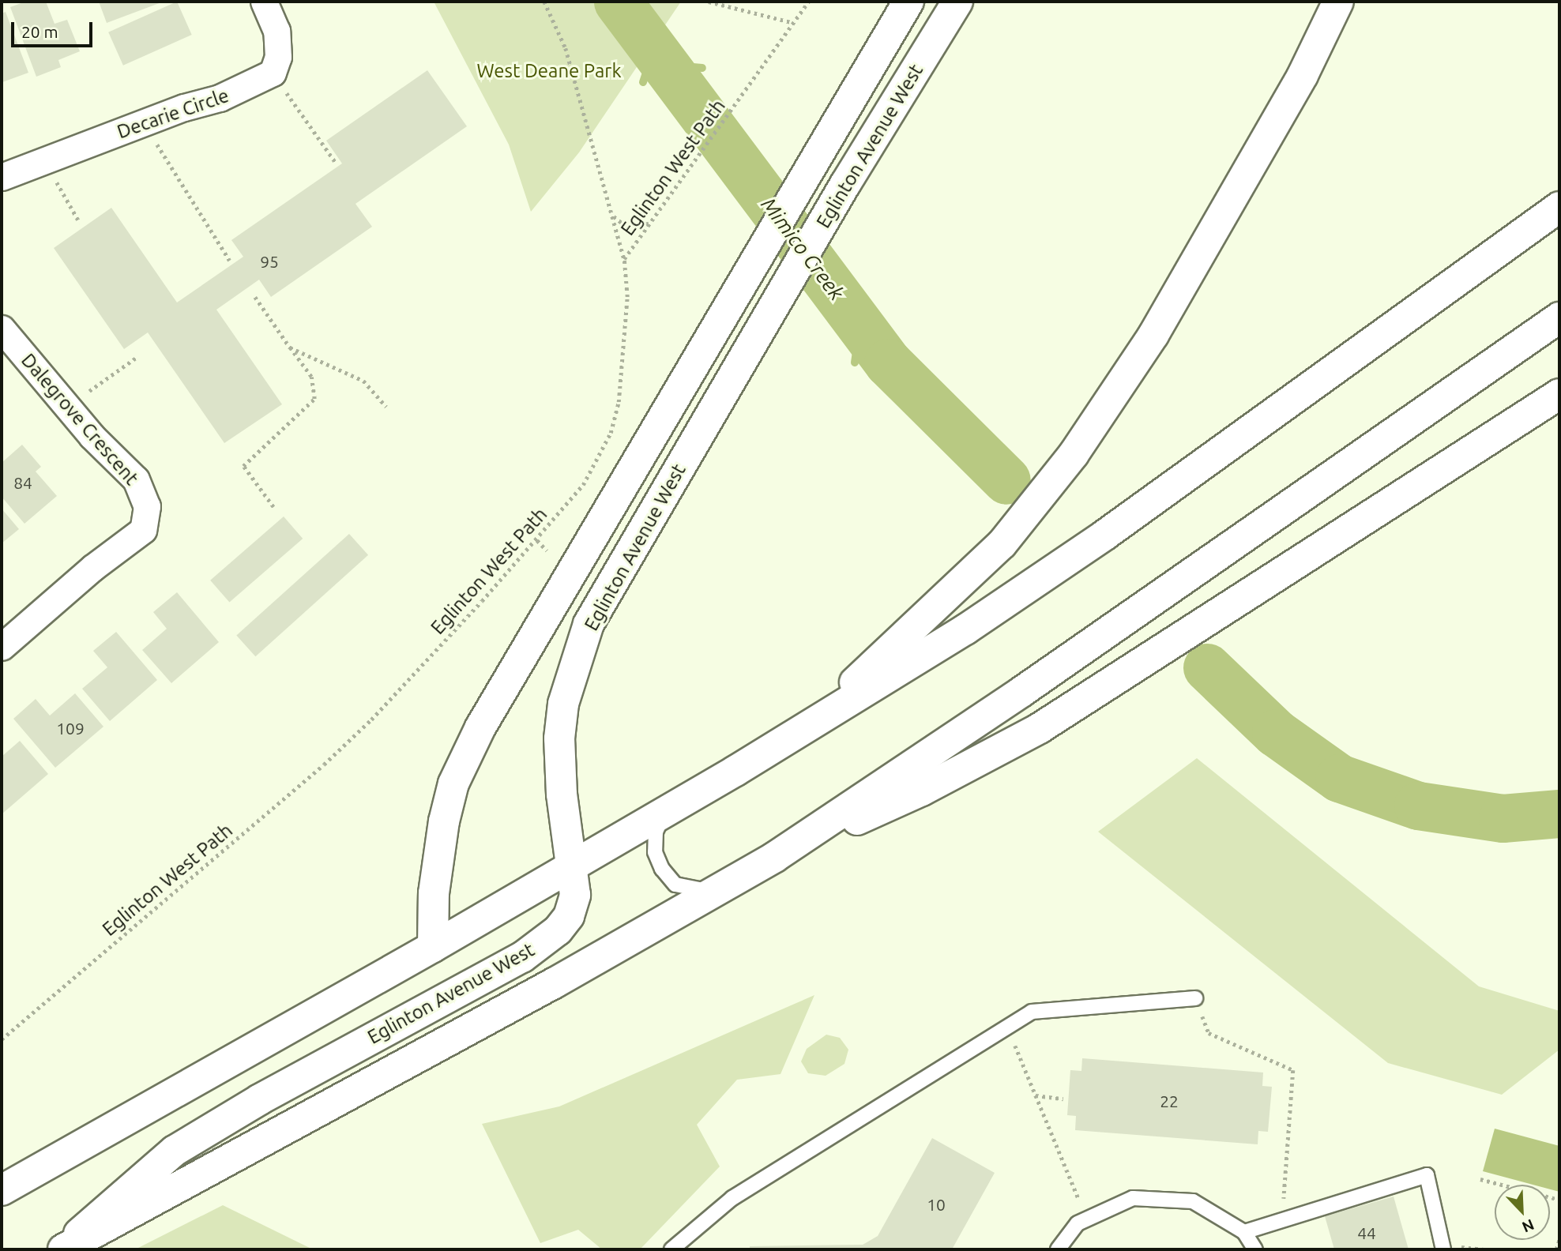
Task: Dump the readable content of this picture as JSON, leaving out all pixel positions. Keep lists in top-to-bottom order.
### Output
{
  "streets": {
    "main road": ["Eglinton Avenue West"],
    "street": ["Decarie Circle", "Dalegrove Crescent"],
    "path": ["Eglinton West Path"]
  },
  "water": ["Mimico Creek"],
  "parks": ["West Deane Park"],
  "house_numbers": [
    "95",
    "84",
    "109",
    "22",
    "10",
    "44"
  ],
  "scale_bar": "20 m",
  "north": "bottom right"
}
